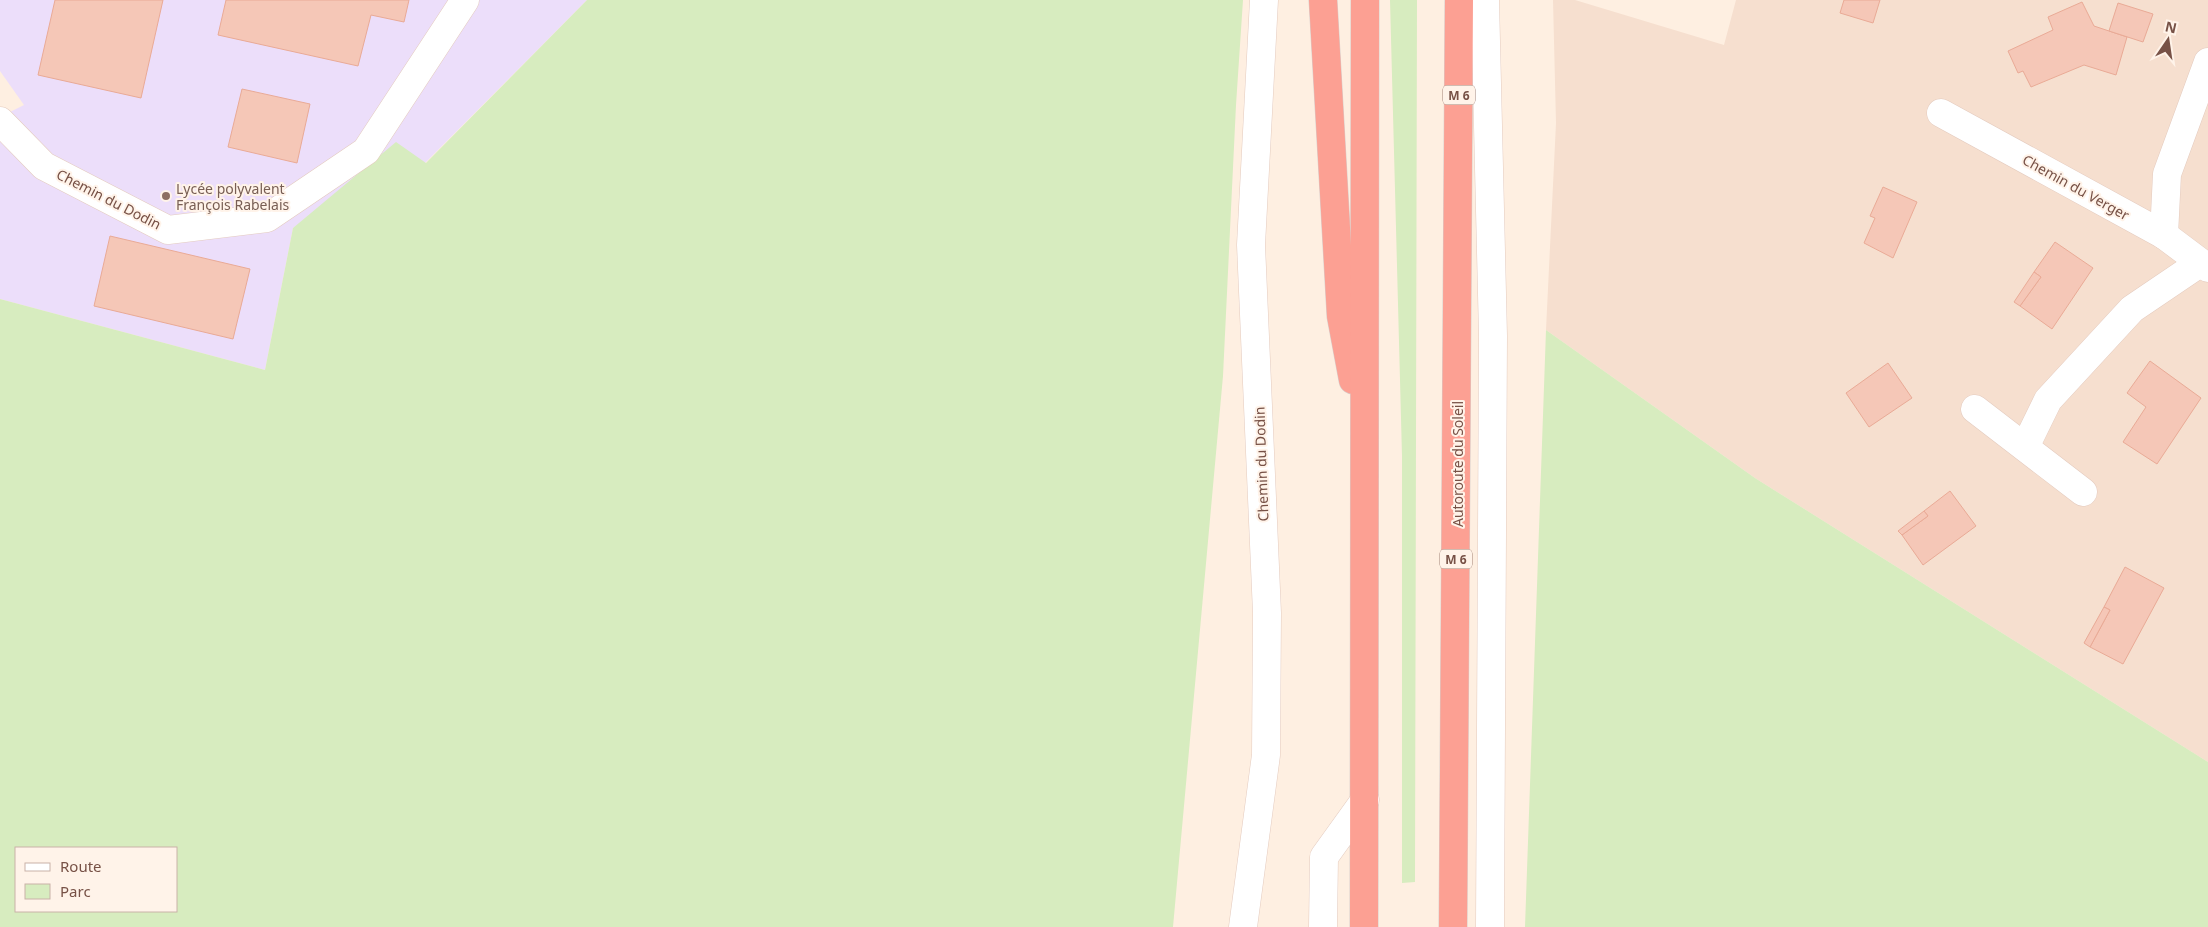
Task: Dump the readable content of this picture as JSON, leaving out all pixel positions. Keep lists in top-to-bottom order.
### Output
{
  "streets": {
    "highway": ["M 6", "Autoroute du Soleil"],
    "street": ["Chemin du Verger", "Chemin du Dodin"]
  },
  "places": ["Lycée polyvalent François Rabelais"],
  "legend": ["Route", "Parc"],
  "north": "top"
}
